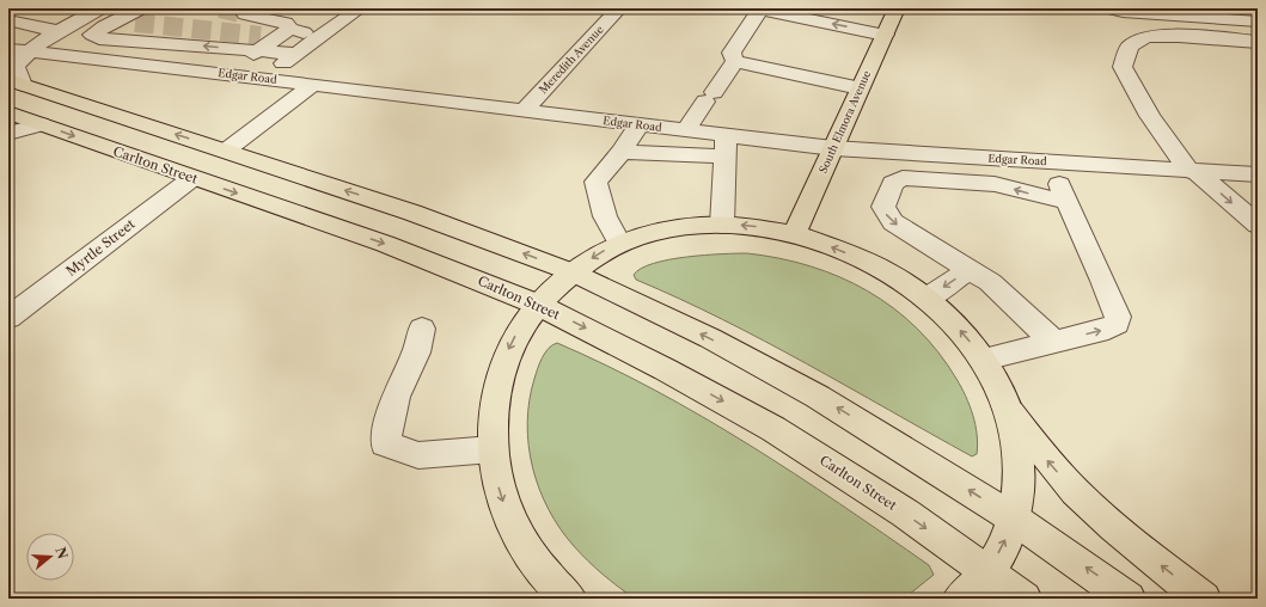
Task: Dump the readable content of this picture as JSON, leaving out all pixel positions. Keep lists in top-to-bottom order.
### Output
{
  "streets": {
    "main road": ["South Elmora Avenue", "Carlton Street"],
    "street": ["Meredith Avenue", "Edgar Road", "Myrtle Street"]
  },
  "crossings": [
    ["Meredith Avenue", "Edgar Road"],
    ["Edgar Road", "South Elmora Avenue"],
    ["Carlton Street", "Myrtle Street"]
  ],
  "north": "right"
}
